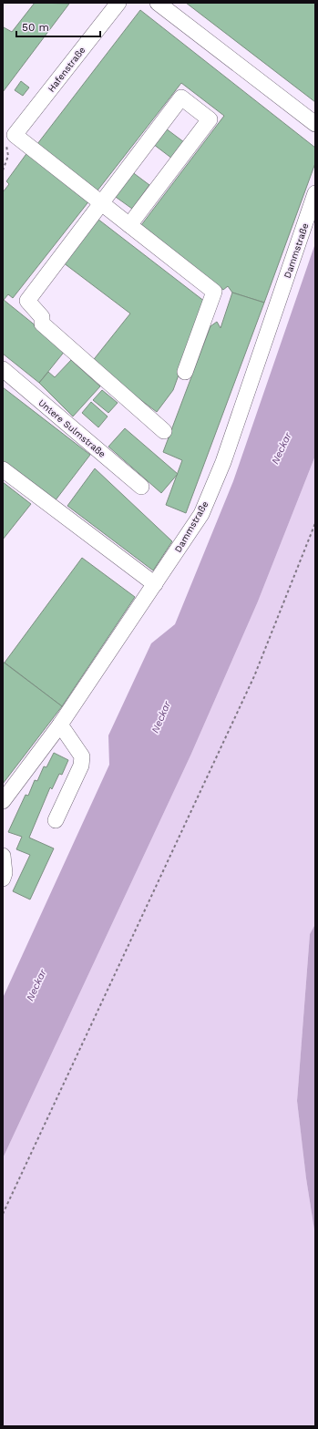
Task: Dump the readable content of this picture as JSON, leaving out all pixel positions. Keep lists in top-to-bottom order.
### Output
{
  "streets": {
    "street": ["Hafenstraße", "Dammstraße", "Untere Sulmstraße"]
  },
  "water": ["Neckar"],
  "scale_bar": "50 m"
}
